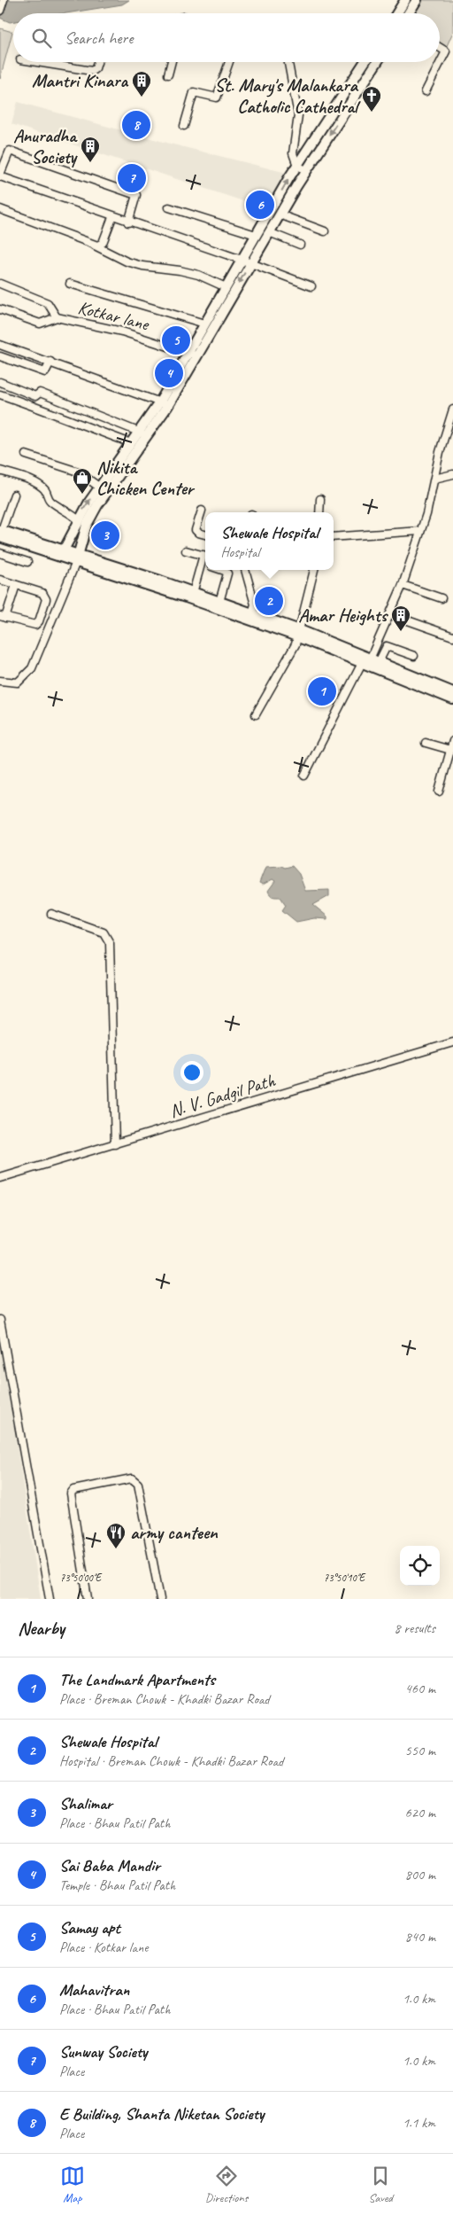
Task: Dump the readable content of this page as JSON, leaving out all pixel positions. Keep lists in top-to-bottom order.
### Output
{
  "streets": {
    "street": ["Kotkar lane", "N. V. Gadgil Path"]
  },
  "places": {
    "building": ["Mantri Kinara", "Anuradha Society", "Amar Heights"],
    "church": ["St. Mary's Malankara Catholic Cathedral"],
    "shop": ["Nikita Chicken Center"],
    "restaurant": ["army canteen"]
  },
  "page": {
    "search": "Search here",
    "pins": [
      "8",
      "7",
      "6",
      "5",
      "4",
      "3",
      "2",
      "1"
    ],
    "popup": ["Shewale Hospital", "Hospital"],
    "heading": ["Nearby", "8 results"],
    "list": [
      {
        "mark": "1",
        "name": "The Landmark Apartments",
        "note": "Place · Breman Chowk - Khadki Bazar Road",
        "value": "460 m"
      },
      {
        "mark": "2",
        "name": "Shewale Hospital",
        "note": "Hospital · Breman Chowk - Khadki Bazar Road",
        "value": "550 m"
      },
      {
        "mark": "3",
        "name": "Shalimar",
        "note": "Place · Bhau Patil Path",
        "value": "620 m"
      },
      {
        "mark": "4",
        "name": "Sai Baba Mandir",
        "note": "Temple · Bhau Patil Path",
        "value": "800 m"
      },
      {
        "mark": "5",
        "name": "Samay apt",
        "note": "Place · Kotkar lane",
        "value": "840 m"
      },
      {
        "mark": "6",
        "name": "Mahavitran",
        "note": "Place · Bhau Patil Path",
        "value": "1.0 km"
      },
      {
        "mark": "7",
        "name": "Sunway Society",
        "note": "Place",
        "value": "1.0 km"
      },
      {
        "mark": "8",
        "name": "E Building, Shanta Niketan Society",
        "note": "Place",
        "value": "1.1 km"
      }
    ],
    "nav": ["Map", "Directions", "Saved"]
  },
  "coordinates": ["73°50'00\"E", "73°50'10\"E"]
}
